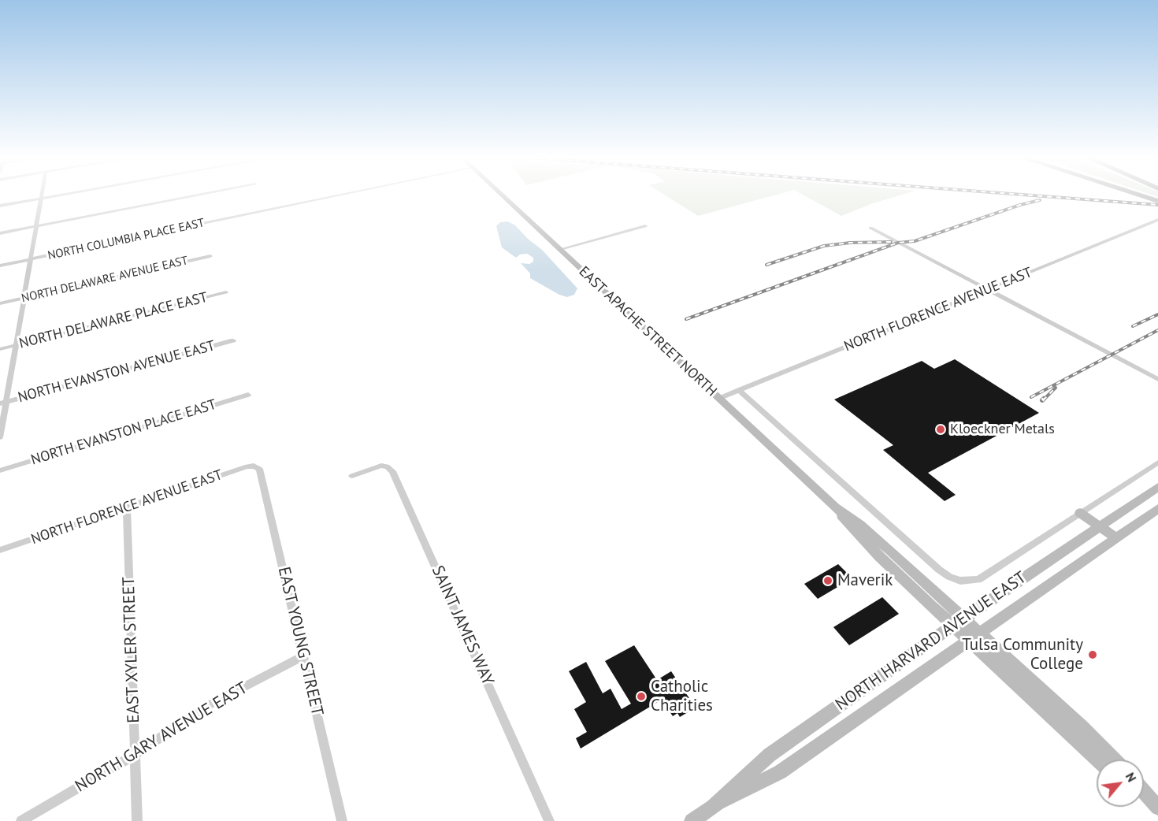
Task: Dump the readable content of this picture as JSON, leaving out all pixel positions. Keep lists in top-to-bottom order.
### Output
{
  "streets": {
    "main road": ["EAST APACHE STREET NORTH", "NORTH HARVARD AVENUE EAST"],
    "street": [
      "NORTH COLUMBIA PLACE EAST",
      "NORTH DELAWARE AVENUE EAST",
      "NORTH FLORENCE AVENUE EAST",
      "NORTH DELAWARE PLACE EAST",
      "NORTH EVANSTON AVENUE EAST",
      "NORTH EVANSTON PLACE EAST",
      "SAINT JAMES WAY",
      "EAST YOUNG STREET",
      "EAST XYLER STREET",
      "NORTH GARY AVENUE EAST"
    ]
  },
  "crossings": [
    ["NORTH FLORENCE AVENUE EAST", "EAST APACHE STREET NORTH"],
    ["NORTH FLORENCE AVENUE EAST", "EAST YOUNG STREET"],
    ["NORTH FLORENCE AVENUE EAST", "EAST XYLER STREET"],
    ["EAST APACHE STREET NORTH", "NORTH HARVARD AVENUE EAST"],
    ["EAST YOUNG STREET", "NORTH GARY AVENUE EAST"],
    ["EAST XYLER STREET", "NORTH GARY AVENUE EAST"]
  ],
  "places": [
    "Kloeckner Metals",
    "Maverik",
    "Tulsa Community College",
    "Catholic Charities"
  ],
  "north": "top right"
}
